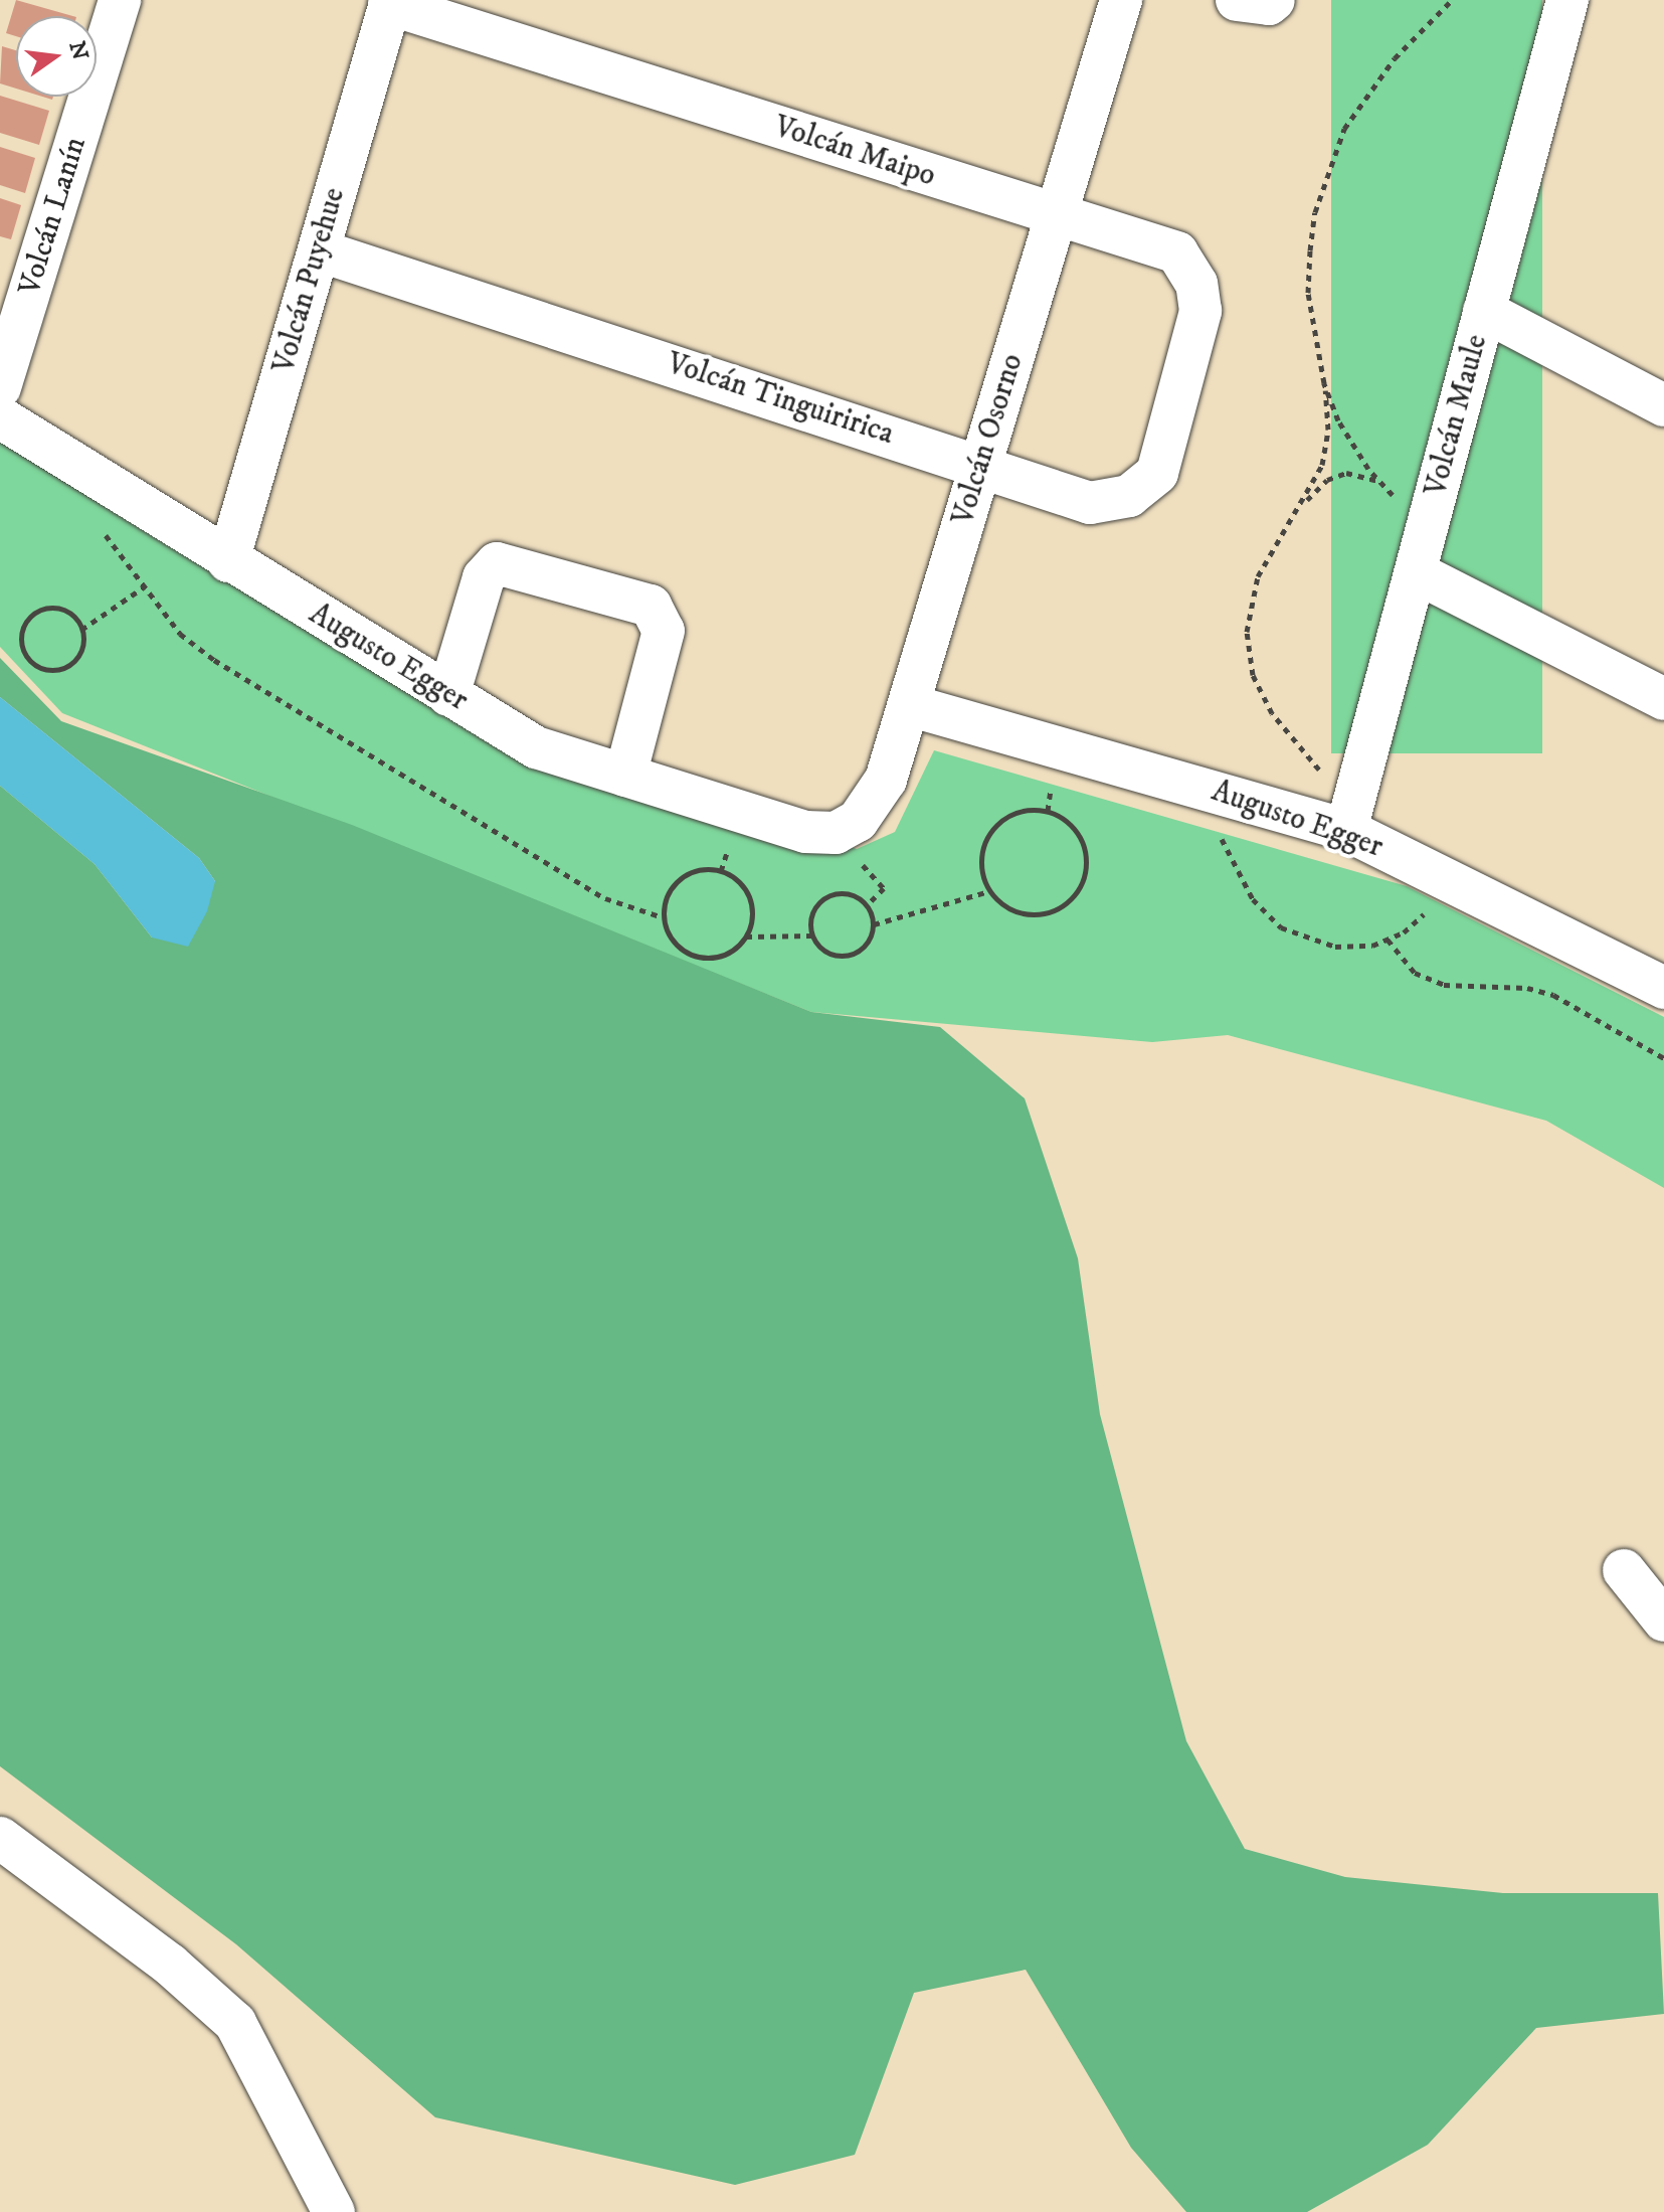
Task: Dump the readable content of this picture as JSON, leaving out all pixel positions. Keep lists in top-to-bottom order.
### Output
{
  "streets": {
    "street": [
      "Volcán Maipo",
      "Volcán Lanín",
      "Volcán Puyehue",
      "Volcán Tinguiririca",
      "Volcán Maule",
      "Volcán Osorno",
      "Augusto Egger"
    ]
  },
  "crossings": [
    ["Volcán Maipo", "Volcán Puyehue"],
    ["Volcán Maipo", "Volcán Tinguiririca"],
    ["Volcán Maipo", "Volcán Osorno"],
    ["Volcán Puyehue", "Volcán Tinguiririca"],
    ["Volcán Puyehue", "Augusto Egger"],
    ["Volcán Tinguiririca", "Volcán Osorno"],
    ["Volcán Maule", "Augusto Egger"],
    ["Volcán Osorno", "Augusto Egger"]
  ],
  "north": "right"
}
